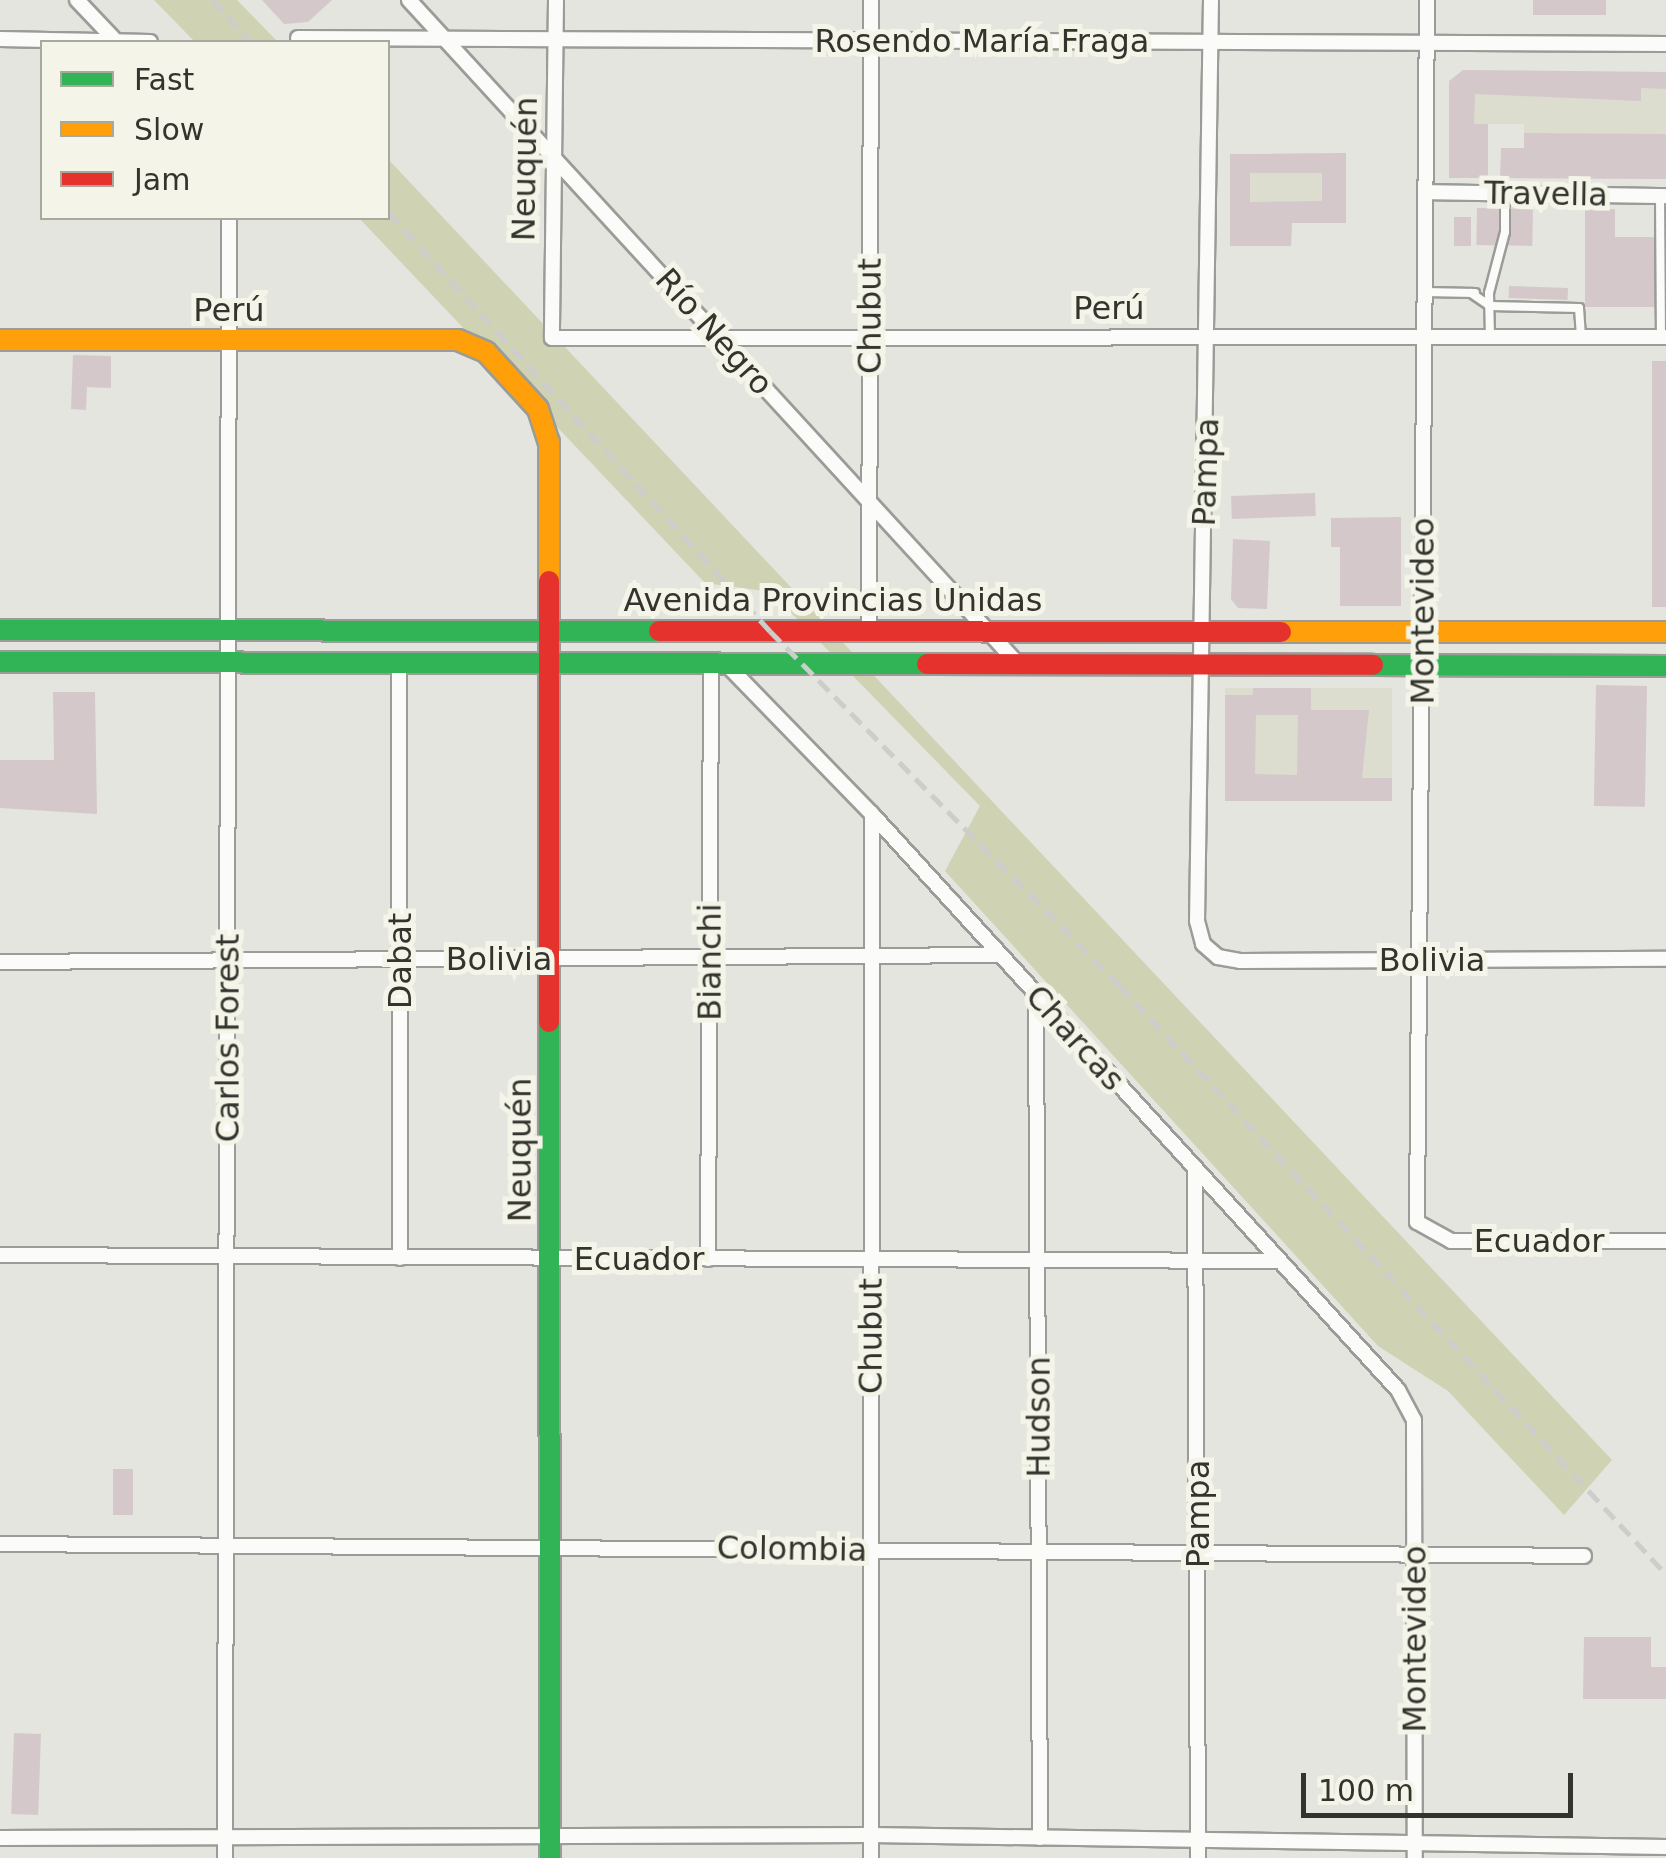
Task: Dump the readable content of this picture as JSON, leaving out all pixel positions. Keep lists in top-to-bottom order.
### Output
{
  "streets": {
    "main road": ["Neuquén", "Perú", "Avenida Provincias Unidas"],
    "street": [
      "Rosendo María Fraga",
      "Travella",
      "Chubut",
      "Río Negro",
      "Pampa",
      "Montevideo",
      "Bolivia",
      "Dabat",
      "Bianchi",
      "Carlos Forest",
      "Charcas",
      "Ecuador",
      "Hudson",
      "Colombia"
    ]
  },
  "crossings": [
    ["Rosendo María Fraga", "Neuquén"],
    ["Rosendo María Fraga", "Chubut"],
    ["Rosendo María Fraga", "Río Negro"],
    ["Rosendo María Fraga", "Pampa"],
    ["Rosendo María Fraga", "Montevideo"],
    ["Neuquén", "Perú"],
    ["Neuquén", "Río Negro"],
    ["Neuquén", "Avenida Provincias Unidas"],
    ["Neuquén", "Bolivia"],
    ["Neuquén", "Ecuador"],
    ["Neuquén", "Colombia"],
    ["Travella", "Montevideo"],
    ["Perú", "Chubut"],
    ["Perú", "Río Negro"],
    ["Perú", "Pampa"],
    ["Perú", "Montevideo"],
    ["Perú", "Carlos Forest"],
    ["Chubut", "Río Negro"],
    ["Chubut", "Avenida Provincias Unidas"],
    ["Chubut", "Bolivia"],
    ["Chubut", "Charcas"],
    ["Chubut", "Ecuador"],
    ["Chubut", "Colombia"],
    ["Río Negro", "Avenida Provincias Unidas"],
    ["Pampa", "Avenida Provincias Unidas"],
    ["Pampa", "Bolivia"],
    ["Pampa", "Charcas"],
    ["Pampa", "Ecuador"],
    ["Pampa", "Colombia"],
    ["Avenida Provincias Unidas", "Montevideo"],
    ["Avenida Provincias Unidas", "Dabat"],
    ["Avenida Provincias Unidas", "Bianchi"],
    ["Avenida Provincias Unidas", "Carlos Forest"],
    ["Avenida Provincias Unidas", "Charcas"],
    ["Montevideo", "Bolivia"],
    ["Montevideo", "Charcas"],
    ["Montevideo", "Ecuador"],
    ["Montevideo", "Colombia"],
    ["Bolivia", "Dabat"],
    ["Bolivia", "Bianchi"],
    ["Bolivia", "Carlos Forest"],
    ["Bolivia", "Charcas"],
    ["Dabat", "Ecuador"],
    ["Bianchi", "Charcas"],
    ["Bianchi", "Ecuador"],
    ["Carlos Forest", "Ecuador"],
    ["Carlos Forest", "Colombia"],
    ["Charcas", "Ecuador"],
    ["Charcas", "Hudson"],
    ["Ecuador", "Hudson"],
    ["Hudson", "Colombia"]
  ],
  "legend": ["Fast", "Slow", "Jam"],
  "scale_bar": "100 m"
}
